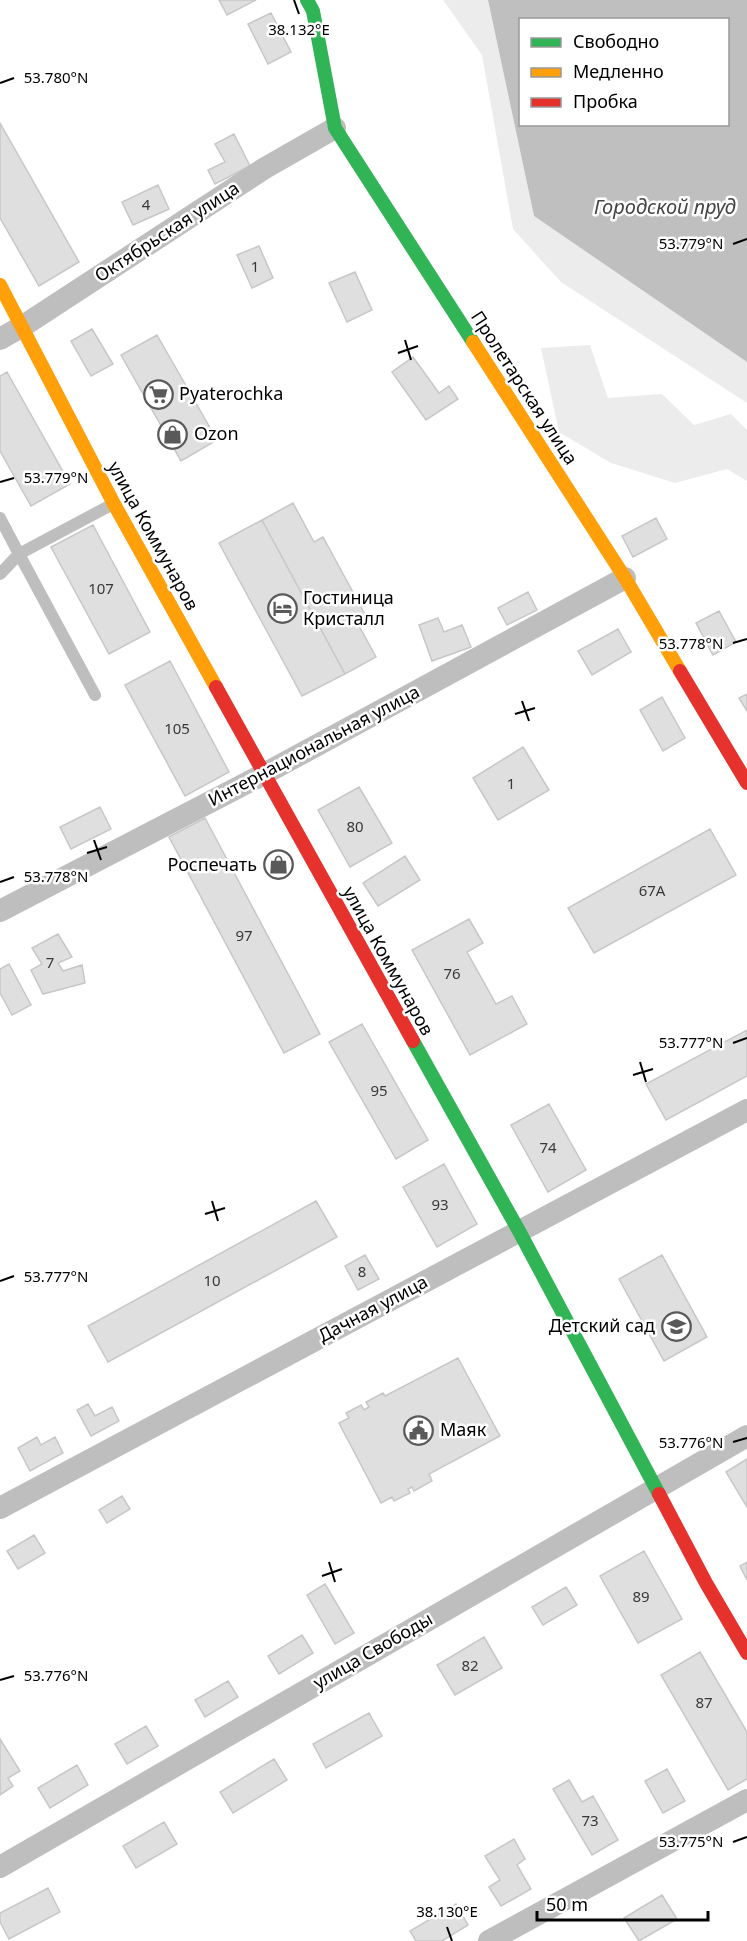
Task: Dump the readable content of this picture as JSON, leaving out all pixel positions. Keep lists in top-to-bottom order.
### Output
{
  "streets": {
    "main road": ["Пролетарская улица", "улица Коммунаров"],
    "street": [
      "Октябрьская улица",
      "Интернациональная улица",
      "Дачная улица",
      "улица Свободы"
    ]
  },
  "crossings": [
    ["Октябрьская улица", "Пролетарская улица"],
    ["Октябрьская улица", "улица Коммунаров"],
    ["Пролетарская улица", "Интернациональная улица"],
    ["улица Коммунаров", "Интернациональная улица"],
    ["улица Коммунаров", "Дачная улица"],
    ["улица Коммунаров", "улица Свободы"]
  ],
  "water": ["Городской пруд"],
  "places": {
    "supermarket": ["Pyaterochka"],
    "shop": ["Ozon", "Роспечать"],
    "hotel": ["Гостиница Кристалл"],
    "school or university": ["Детский сад"],
    "public building": ["Маяк"]
  },
  "house_numbers": [
    "4",
    "1",
    "107",
    "105",
    "1",
    "80",
    "67А",
    "97",
    "7",
    "76",
    "95",
    "74",
    "93",
    "8",
    "10",
    "89",
    "82",
    "87",
    "73"
  ],
  "legend": ["Свободно", "Медленно", "Пробка"],
  "scale_bar": "50 m",
  "coordinates": [
    "38.132°E",
    "53.780°N",
    "53.779°N",
    "53.778°N",
    "53.777°N",
    "53.776°N",
    "53.775°N",
    "38.130°E"
  ]
}
